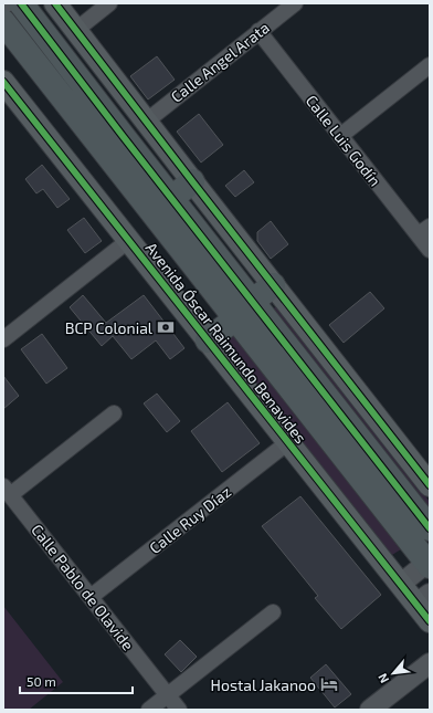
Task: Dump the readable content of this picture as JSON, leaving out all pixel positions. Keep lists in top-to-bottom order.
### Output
{
  "streets": {
    "main road": ["Avenida Óscar Raimundo Benavides"],
    "street": [
      "Calle Angel Arata",
      "Calle Luis Godín",
      "Calle Ruy Díaz",
      "Calle Pablo de Olavide"
    ]
  },
  "crossings": [
    ["Calle Angel Arata", "Calle Luis Godín"],
    ["Avenida Óscar Raimundo Benavides", "Calle Ruy Díaz"],
    ["Calle Ruy Díaz", "Calle Pablo de Olavide"]
  ],
  "places": {
    "bank": ["BCP Colonial"],
    "hotel": ["Hostal Jakanoo"]
  },
  "scale_bar": "50 m",
  "north": "bottom left"
}
